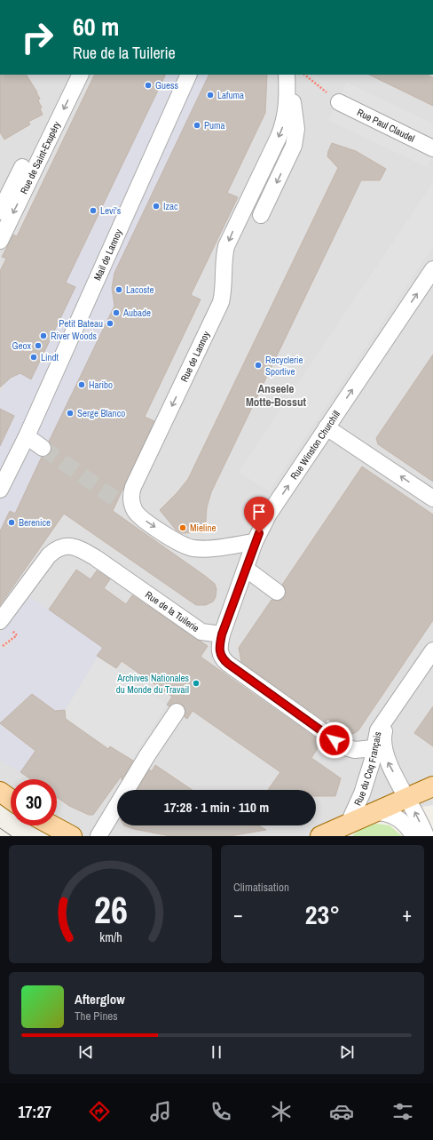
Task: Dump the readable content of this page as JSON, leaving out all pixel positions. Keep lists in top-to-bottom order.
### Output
{
  "streets": {
    "street": [
      "Rue Paul Claudel",
      "Rue de Saint-Exupéry",
      "Mail de Lannoy",
      "Rue de Lannoy",
      "Rue Winston Churchill",
      "Rue de la Tuilerie",
      "Rue du Coq Français"
    ]
  },
  "crossings": [
    ["Rue de Lannoy", "Rue Winston Churchill"],
    ["Rue Winston Churchill", "Rue de la Tuilerie"]
  ],
  "one_way": ["Rue de Saint-Exupéry", "Rue Winston Churchill", "Rue du Coq Français"],
  "districts": ["Anseele Motte-Bossut"],
  "places": [
    "Guess",
    "Lafuma",
    "Puma",
    "Izac",
    "Levi's",
    "Lacoste",
    "Aubade",
    "Petit Bateau",
    "River Woods",
    "Geox",
    "Lindt",
    "Recyclerie Sportive",
    "Haribo",
    "Serge Blanco",
    "Berenice",
    "Mieline",
    "Archives Nationales du Monde du Travail"
  ],
  "page": {
    "turn": ["60 m", "Rue de la Tuilerie"],
    "limit": "30",
    "trip": "17:28 · 1 min · 110 m",
    "tile": "Climatisation",
    "heat": ["−", "23°", "+"],
    "song": ["Afterglow", "The Pines"],
    "tabs": "17:27",
    "gauge": ["26", "km/h"]
  }
}
